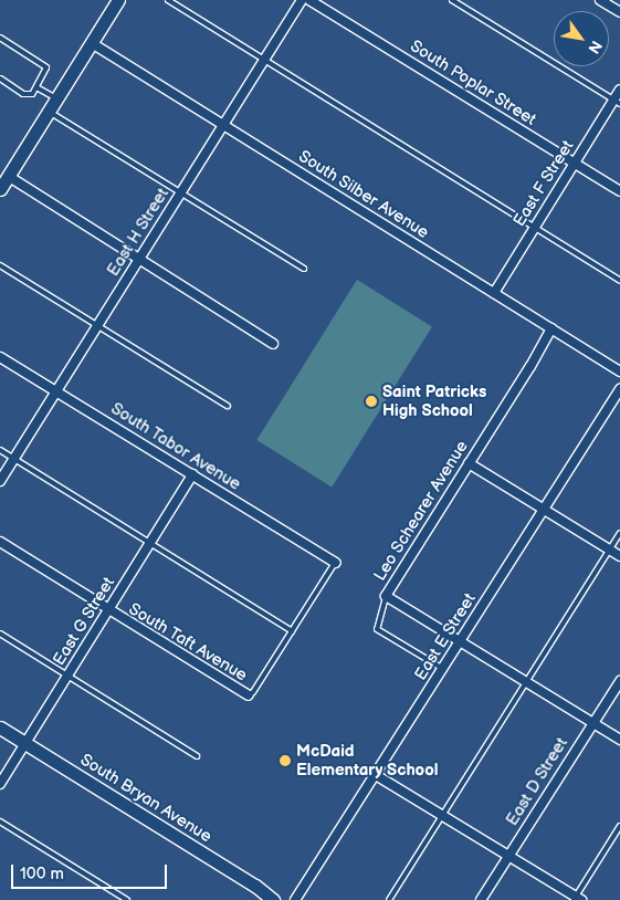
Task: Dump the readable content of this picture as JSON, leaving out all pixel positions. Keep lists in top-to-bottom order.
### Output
{
  "streets": {
    "main road": ["South Bryan Avenue"],
    "street": [
      "South Poplar Street",
      "East F Street",
      "South Silber Avenue",
      "East H Street",
      "South Tabor Avenue",
      "Leo Schearer Avenue",
      "East G Street",
      "East E Street",
      "South Taft Avenue",
      "East D Street"
    ]
  },
  "crossings": [
    ["South Poplar Street", "East F Street"],
    ["East F Street", "South Silber Avenue"],
    ["South Silber Avenue", "East H Street"],
    ["South Silber Avenue", "Leo Schearer Avenue"],
    ["East H Street", "South Tabor Avenue"],
    ["South Tabor Avenue", "East G Street"],
    ["East G Street", "South Taft Avenue"],
    ["East G Street", "South Bryan Avenue"]
  ],
  "places": ["Saint Patricks High School", "McDaid Elementary School"],
  "scale_bar": "100 m",
  "north": "bottom right"
}
